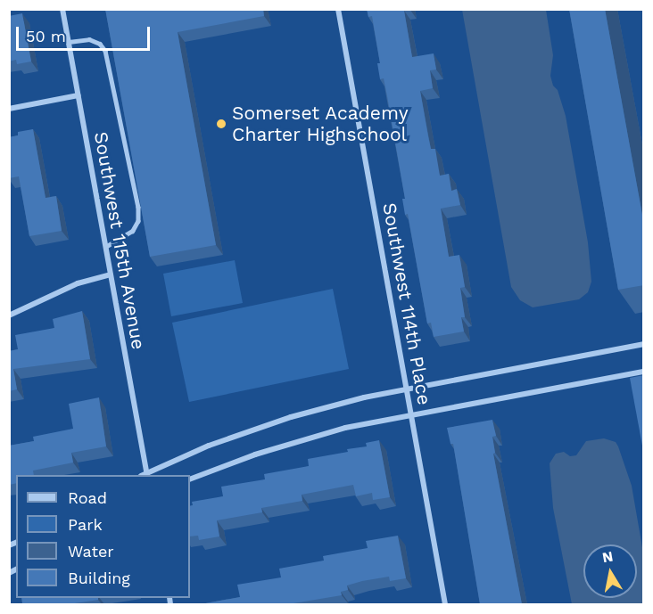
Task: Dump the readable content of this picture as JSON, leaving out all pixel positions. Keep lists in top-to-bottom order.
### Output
{
  "streets": {
    "street": ["Southwest 115th Avenue", "Southwest 114th Place"]
  },
  "places": ["Somerset Academy Charter Highschool"],
  "legend": [
    "Road",
    "Park",
    "Water",
    "Building"
  ],
  "scale_bar": "50 m",
  "north": "top"
}
